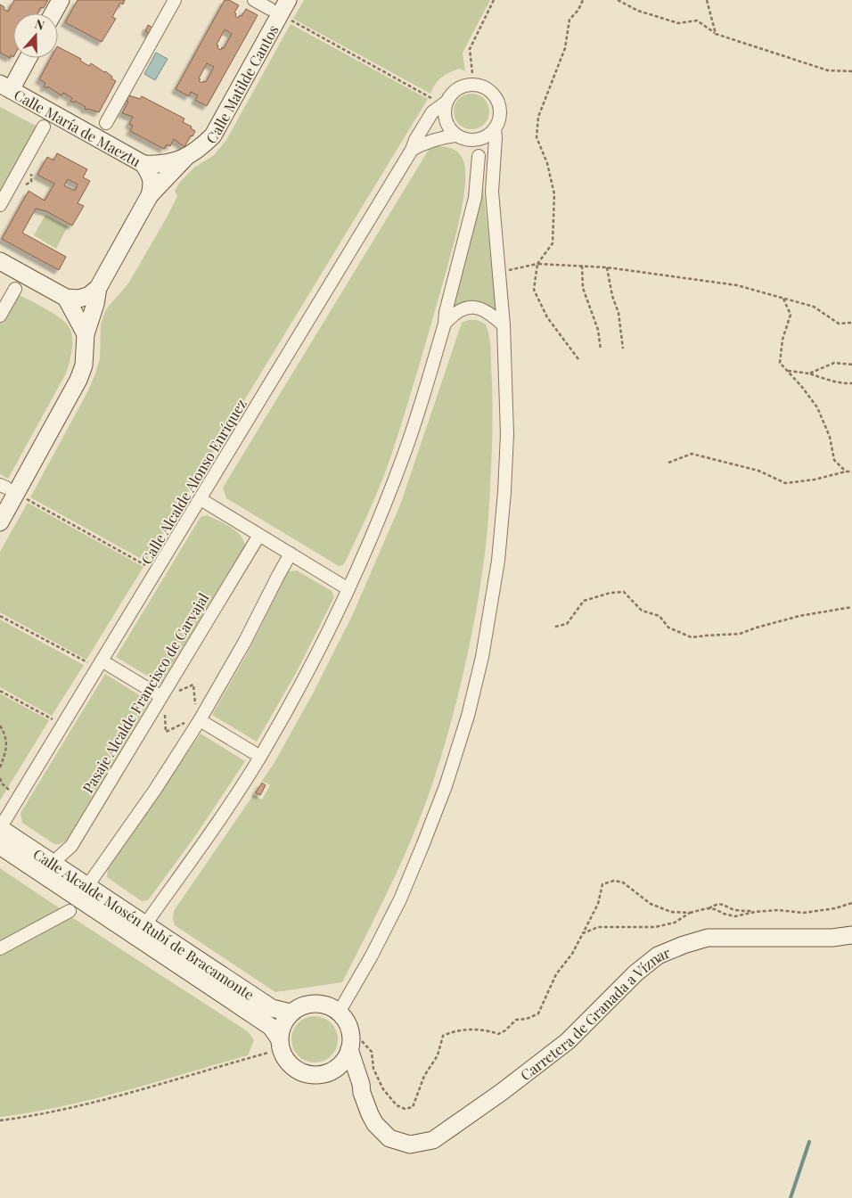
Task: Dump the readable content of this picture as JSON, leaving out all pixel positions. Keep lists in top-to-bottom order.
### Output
{
  "streets": {
    "street": [
      "Calle Matilde Cantos",
      "Calle María de Maeztu",
      "Calle Alcalde Alonso Enríquez",
      "Pasaje Alcalde Francisco de Carvajal",
      "Calle Alcalde Mosén Rubí de Bracamonte",
      "Carretera de Granada a Víznar"
    ]
  },
  "crossings": [
    ["Calle Matilde Cantos", "Calle María de Maeztu"],
    ["Calle Alcalde Alonso Enríquez", "Calle Alcalde Mosén Rubí de Bracamonte"],
    ["Pasaje Alcalde Francisco de Carvajal", "Calle Alcalde Mosén Rubí de Bracamonte"],
    ["Calle Alcalde Mosén Rubí de Bracamonte", "Carretera de Granada a Víznar"]
  ],
  "north": "top"
}
